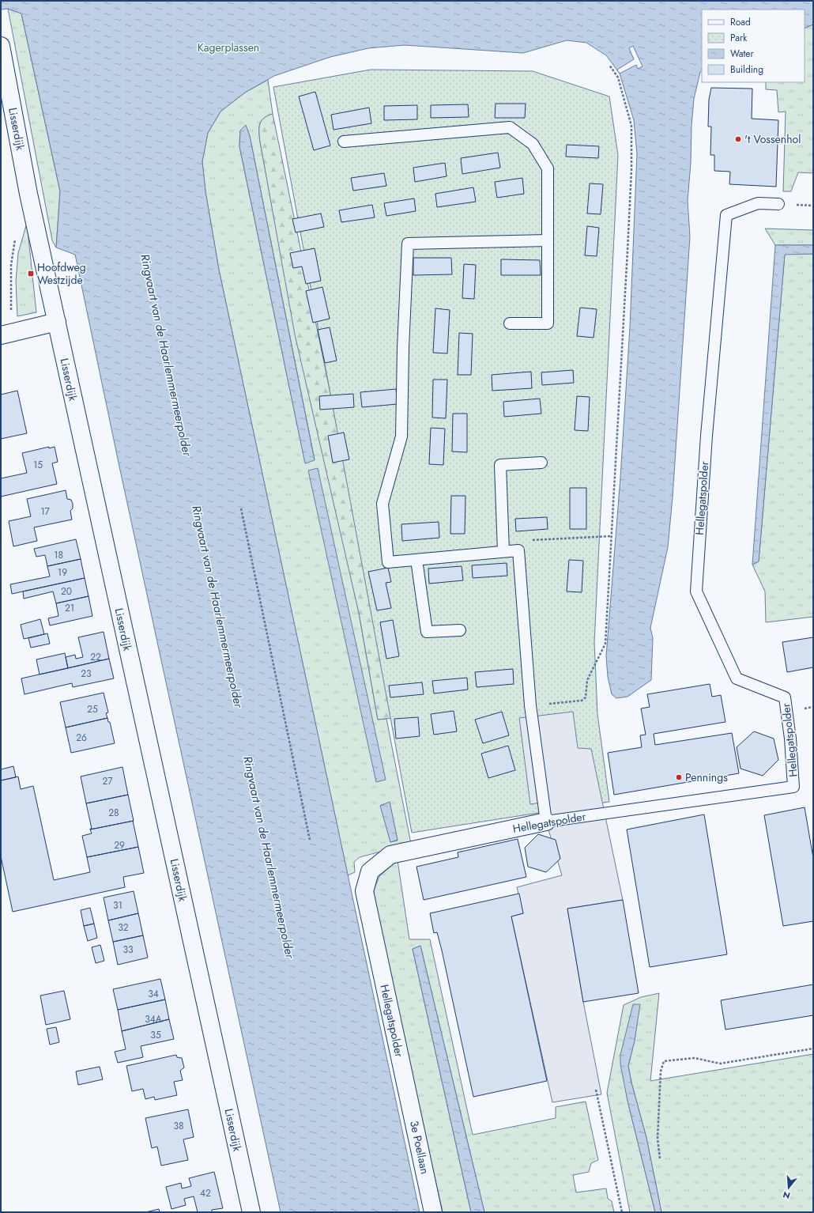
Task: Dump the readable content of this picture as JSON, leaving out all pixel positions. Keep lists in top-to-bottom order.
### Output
{
  "streets": {
    "street": ["Lisserdijk", "Hellegatspolder", "3e Poellaan"]
  },
  "crossings": [
    ["Hellegatspolder", "3e Poellaan"]
  ],
  "water": ["Ringvaart van de Haarlemmermeerpolder"],
  "parks": ["Kagerplassen"],
  "places": {
    "other": ["'t Vossenhol", "Pennings"],
    "transit": ["Hoofdweg Westzijde"]
  },
  "house_numbers": [
    "15",
    "17",
    "18",
    "19",
    "20",
    "21",
    "22",
    "23",
    "25",
    "26",
    "27",
    "28",
    "29",
    "31",
    "32",
    "33",
    "34",
    "34A",
    "35",
    "38",
    "42"
  ],
  "legend": [
    "Road",
    "Park",
    "Water",
    "Building"
  ],
  "north": "bottom"
}
